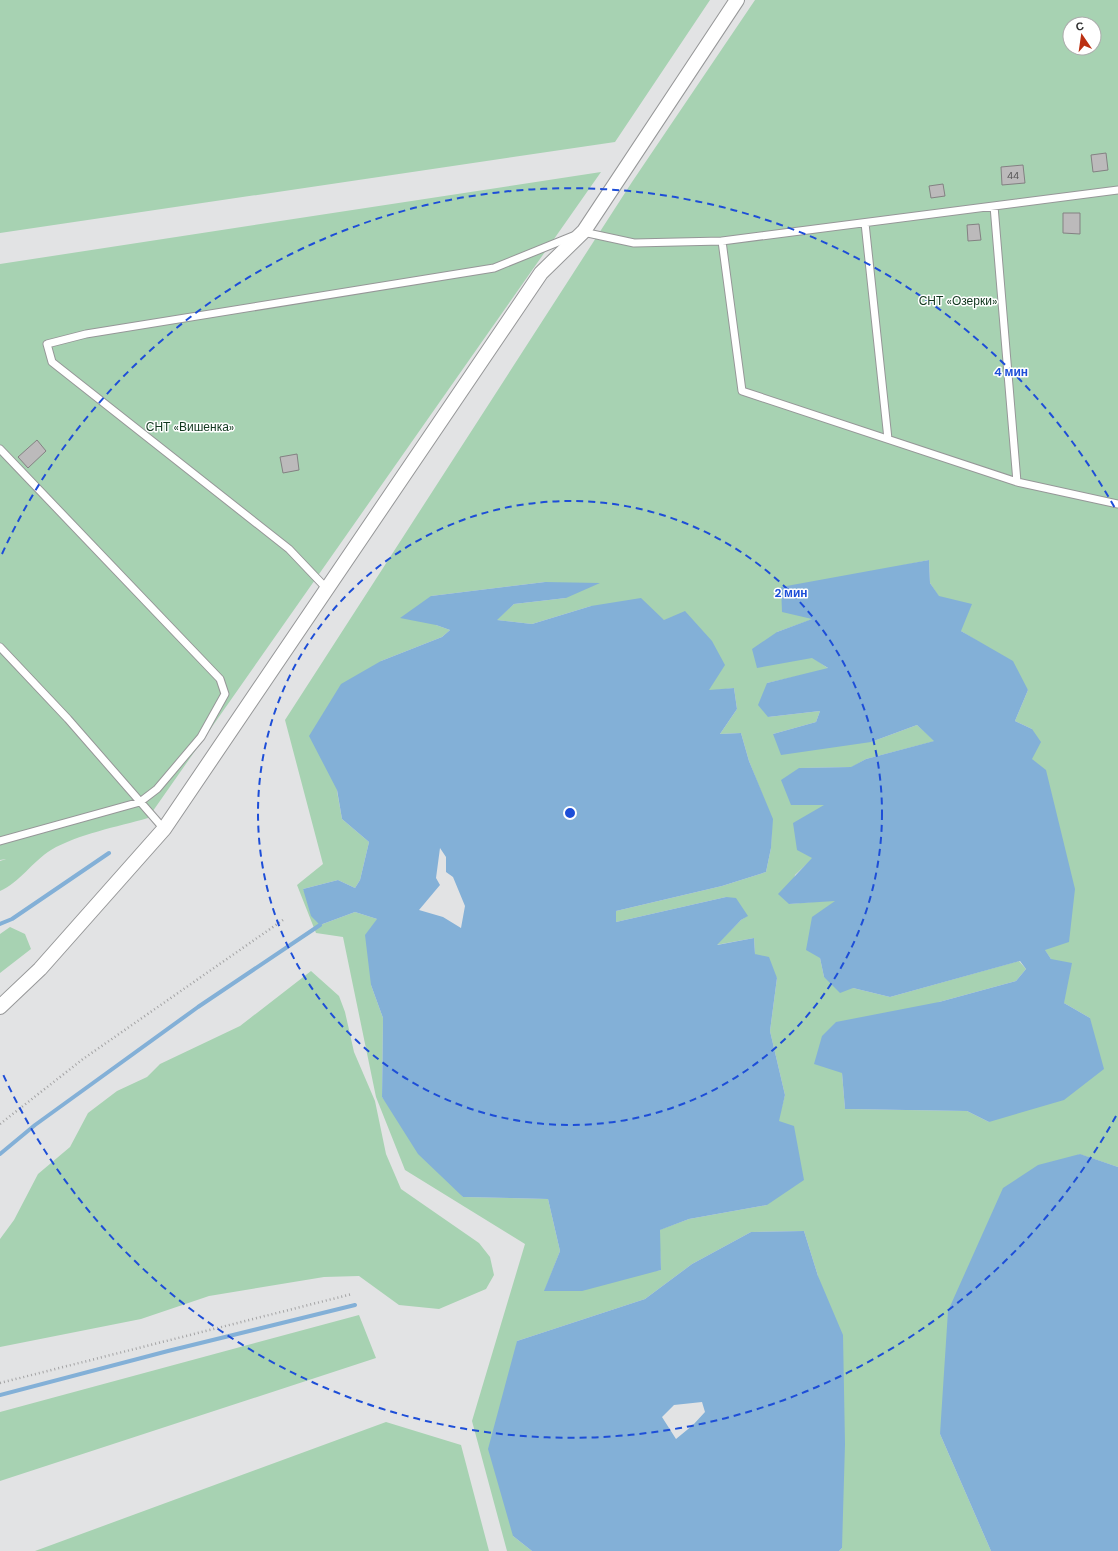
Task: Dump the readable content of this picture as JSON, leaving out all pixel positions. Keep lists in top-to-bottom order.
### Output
{
  "parks": ["СНТ «Озерки»", "СНТ «Вишенка»"],
  "house_numbers": ["44"],
  "north": "top",
  "rings": ["4 мин", "2 мин"]
}
